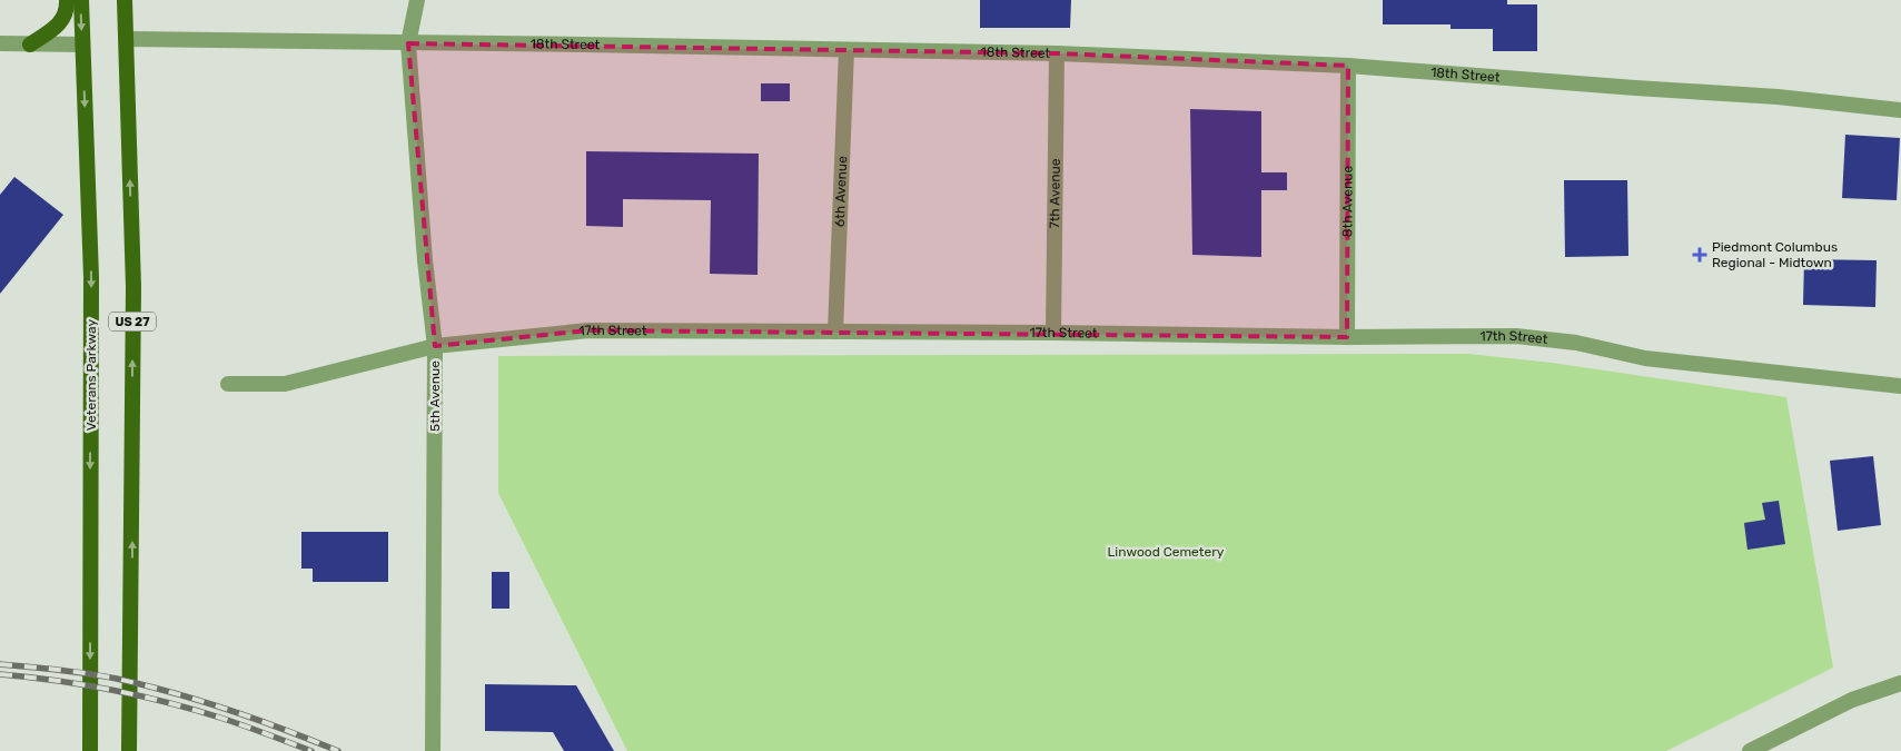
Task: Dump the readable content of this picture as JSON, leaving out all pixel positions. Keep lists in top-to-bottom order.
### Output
{
  "streets": {
    "main road": ["US 27", "Veterans Parkway"],
    "street": [
      "18th Street",
      "6th Avenue",
      "7th Avenue",
      "8th Avenue",
      "17th Street",
      "5th Avenue"
    ]
  },
  "crossings": [
    ["18th Street", "6th Avenue"],
    ["18th Street", "7th Avenue"],
    ["18th Street", "8th Avenue"],
    ["18th Street", "US 27"],
    ["18th Street", "5th Avenue"],
    ["6th Avenue", "17th Street"],
    ["7th Avenue", "17th Street"],
    ["8th Avenue", "17th Street"],
    ["17th Street", "5th Avenue"]
  ],
  "parks": ["Linwood Cemetery"],
  "places": {
    "health": ["Piedmont Columbus Regional - Midtown"]
  }
}
